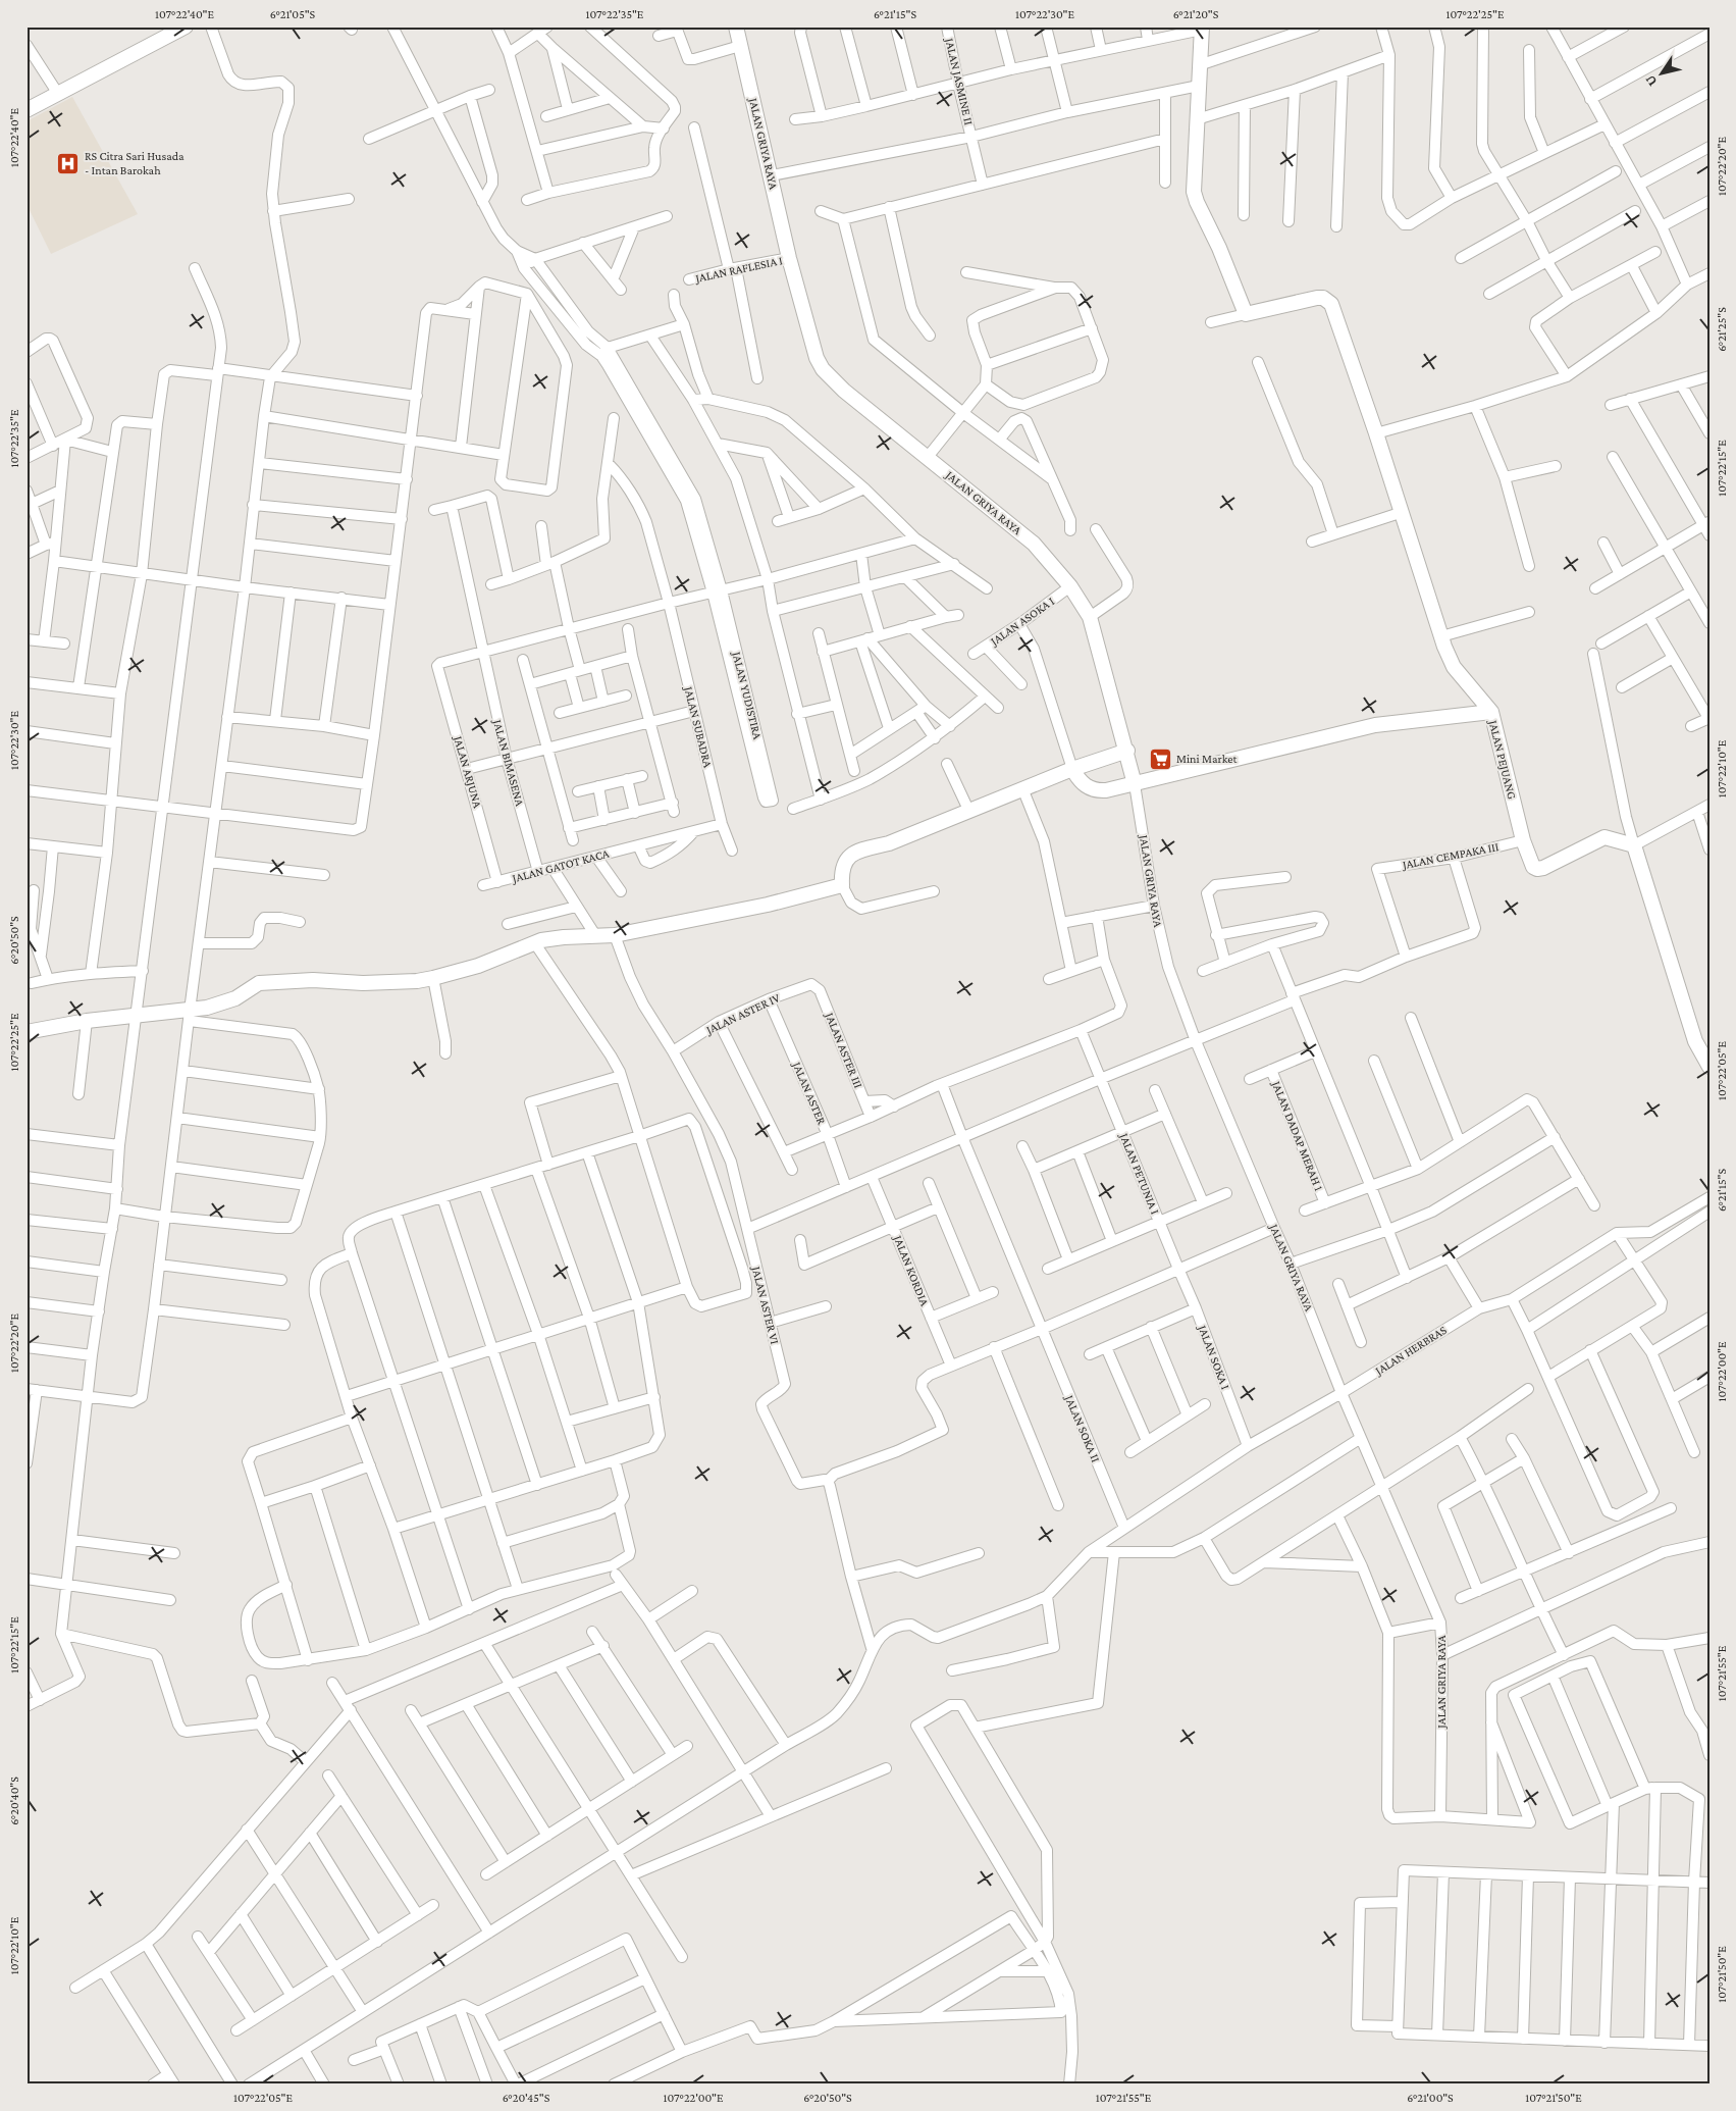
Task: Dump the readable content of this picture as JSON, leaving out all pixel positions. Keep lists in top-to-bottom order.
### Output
{
  "streets": {
    "street": [
      "JALAN JASMINE II",
      "JALAN GRIYA RAYA",
      "JALAN RAFLESIA I",
      "JALAN ASOKA I",
      "JALAN YUDISTIRA",
      "JALAN SUBADRA",
      "JALAN PEJUANG",
      "JALAN BIMASENA",
      "JALAN ARJUNA",
      "JALAN CEMPAKA III",
      "JALAN GATOT KACA",
      "JALAN ASTER IV",
      "JALAN ASTER III",
      "JALAN ASTER",
      "JALAN DADAP MERAH 1",
      "JALAN PETUNIA I",
      "JALAN KORDIA",
      "JALAN ASTER VI",
      "JALAN HERBRAS",
      "JALAN SOKA I",
      "JALAN SOKA II"
    ]
  },
  "crossings": [
    ["JALAN GRIYA RAYA", "JALAN RAFLESIA I"],
    ["JALAN GRIYA RAYA", "JALAN ASOKA I"],
    ["JALAN GRIYA RAYA", "JALAN PEJUANG"],
    ["JALAN GRIYA RAYA", "JALAN HERBRAS"],
    ["JALAN SUBADRA", "JALAN GATOT KACA"],
    ["JALAN PEJUANG", "JALAN CEMPAKA III"],
    ["JALAN BIMASENA", "JALAN ARJUNA"],
    ["JALAN BIMASENA", "JALAN GATOT KACA"],
    ["JALAN ARJUNA", "JALAN GATOT KACA"],
    ["JALAN ASTER IV", "JALAN ASTER III"],
    ["JALAN ASTER IV", "JALAN ASTER"],
    ["JALAN ASTER IV", "JALAN ASTER VI"],
    ["JALAN PETUNIA I", "JALAN SOKA I"],
    ["JALAN HERBRAS", "JALAN SOKA I"],
    ["JALAN HERBRAS", "JALAN SOKA II"]
  ],
  "places": {
    "hospital": ["RS Citra Sari Husada - Intan Barokah"],
    "supermarket": ["Mini Market"]
  },
  "north": "bottom left",
  "coordinates": [
    "107°22'40\"E",
    "6°21'05\"S",
    "107°22'35\"E",
    "6°21'15\"S",
    "107°22'30\"E",
    "6°21'20\"S",
    "107°22'25\"E",
    "107°22'20\"E",
    "6°21'25\"S",
    "107°22'15\"E",
    "107°22'10\"E",
    "6°20'50\"S",
    "107°22'05\"E",
    "107°22'00\"E",
    "107°21'55\"E",
    "6°20'40\"S",
    "107°21'50\"E",
    "6°20'45\"S",
    "6°21'00\"S"
  ]
}
